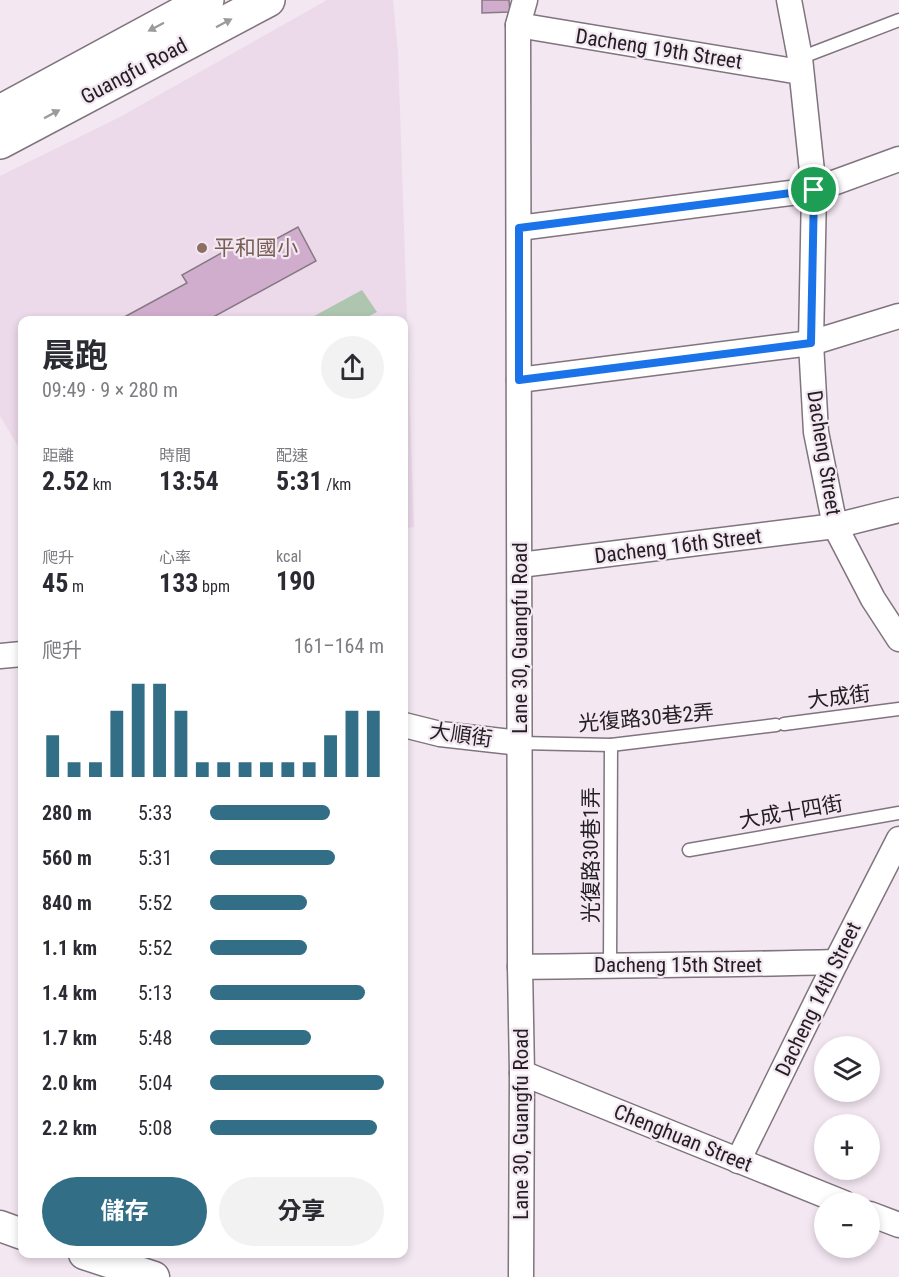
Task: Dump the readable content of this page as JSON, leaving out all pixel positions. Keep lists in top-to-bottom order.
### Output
{
  "streets": {
    "main road": ["Guangfu Road"],
    "street": [
      "Dacheng 19th Street",
      "Dacheng Street",
      "Dacheng 16th Street",
      "Lane 30, Guangfu Road",
      "大順街",
      "Dacheng 15th Street",
      "Dacheng 14th Street",
      "Chenghuan Street"
    ],
    "lane": [
      "大成街",
      "光復路30巷2弄",
      "大成十四街",
      "光復路30巷1弄"
    ]
  },
  "crossings": [
    ["Dacheng 19th Street", "Dacheng Street"],
    ["Dacheng 19th Street", "Lane 30, Guangfu Road"],
    ["Dacheng Street", "Dacheng 16th Street"],
    ["Dacheng 16th Street", "Lane 30, Guangfu Road"],
    ["Lane 30, Guangfu Road", "光復路30巷2弄"],
    ["Lane 30, Guangfu Road", "大順街"],
    ["Lane 30, Guangfu Road", "Dacheng 15th Street"],
    ["Lane 30, Guangfu Road", "Chenghuan Street"],
    ["大成街", "光復路30巷2弄"],
    ["光復路30巷2弄", "大順街"],
    ["光復路30巷2弄", "光復路30巷1弄"],
    ["光復路30巷1弄", "Dacheng 15th Street"],
    ["Dacheng 15th Street", "Dacheng 14th Street"],
    ["Dacheng 14th Street", "Chenghuan Street"]
  ],
  "places": ["平和國小"],
  "page": {
    "heading": ["晨跑", "09:49 · 9 × 280 m"],
    "stats": [
      ["距離", "2.52 km"],
      ["時間", "13:54"],
      ["配速", "5:31 /km"],
      ["爬升", "45 m"],
      ["心率", "133 bpm"],
      ["kcal", "190"]
    ],
    "chart": ["爬升", "161–164 m"],
    "list": [
      {
        "name": "280 m",
        "note": "5:33"
      },
      {
        "name": "560 m",
        "note": "5:31"
      },
      {
        "name": "840 m",
        "note": "5:52"
      },
      {
        "name": "1.1 km",
        "note": "5:52"
      },
      {
        "name": "1.4 km",
        "note": "5:13"
      },
      {
        "name": "1.7 km",
        "note": "5:48"
      },
      {
        "name": "2.0 km",
        "note": "5:04"
      },
      {
        "name": "2.2 km",
        "note": "5:08"
      }
    ],
    "map_buttons": ["+", "−"],
    "buttons": ["儲存", "分享"]
  }
}
